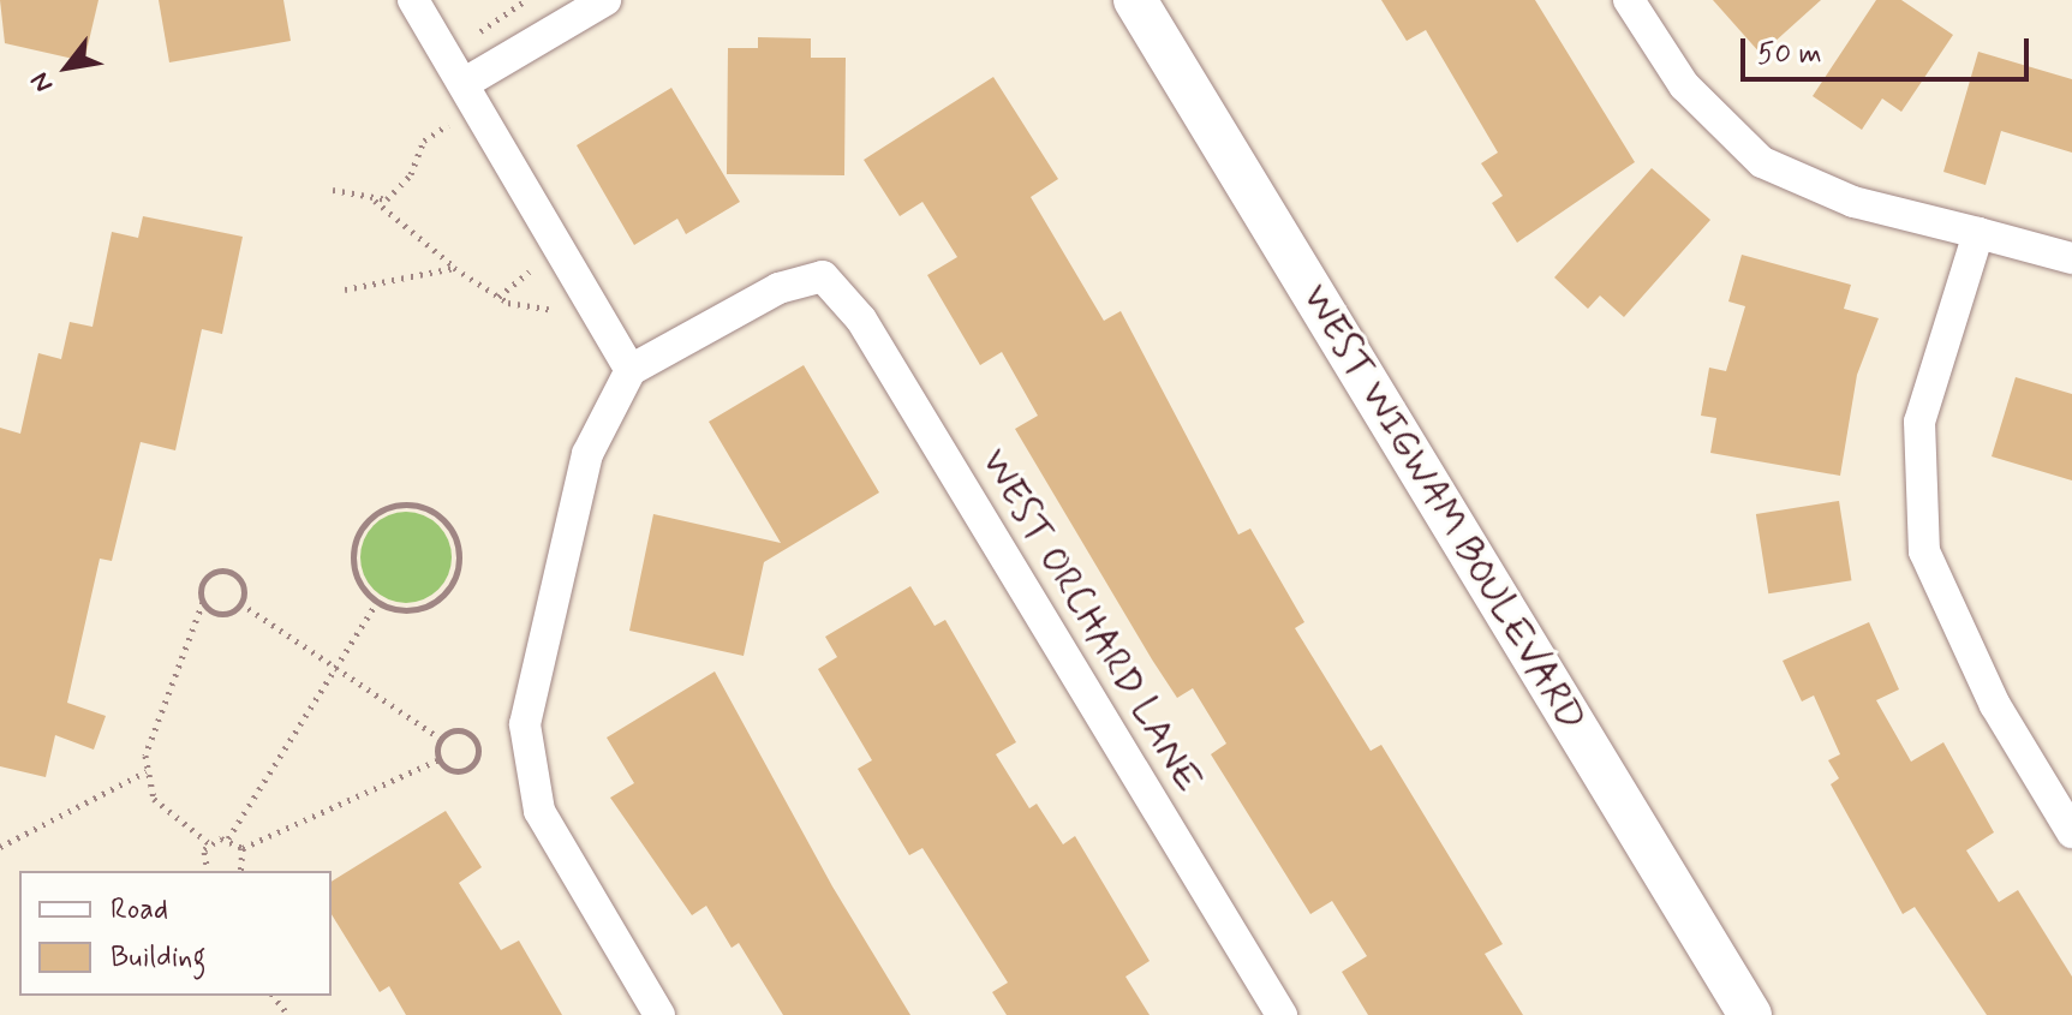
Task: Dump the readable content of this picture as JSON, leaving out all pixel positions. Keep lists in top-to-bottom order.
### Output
{
  "streets": {
    "street": ["WEST WIGWAM BOULEVARD", "WEST ORCHARD LANE"]
  },
  "legend": ["Road", "Building"],
  "scale_bar": "50 m",
  "north": "bottom left"
}
